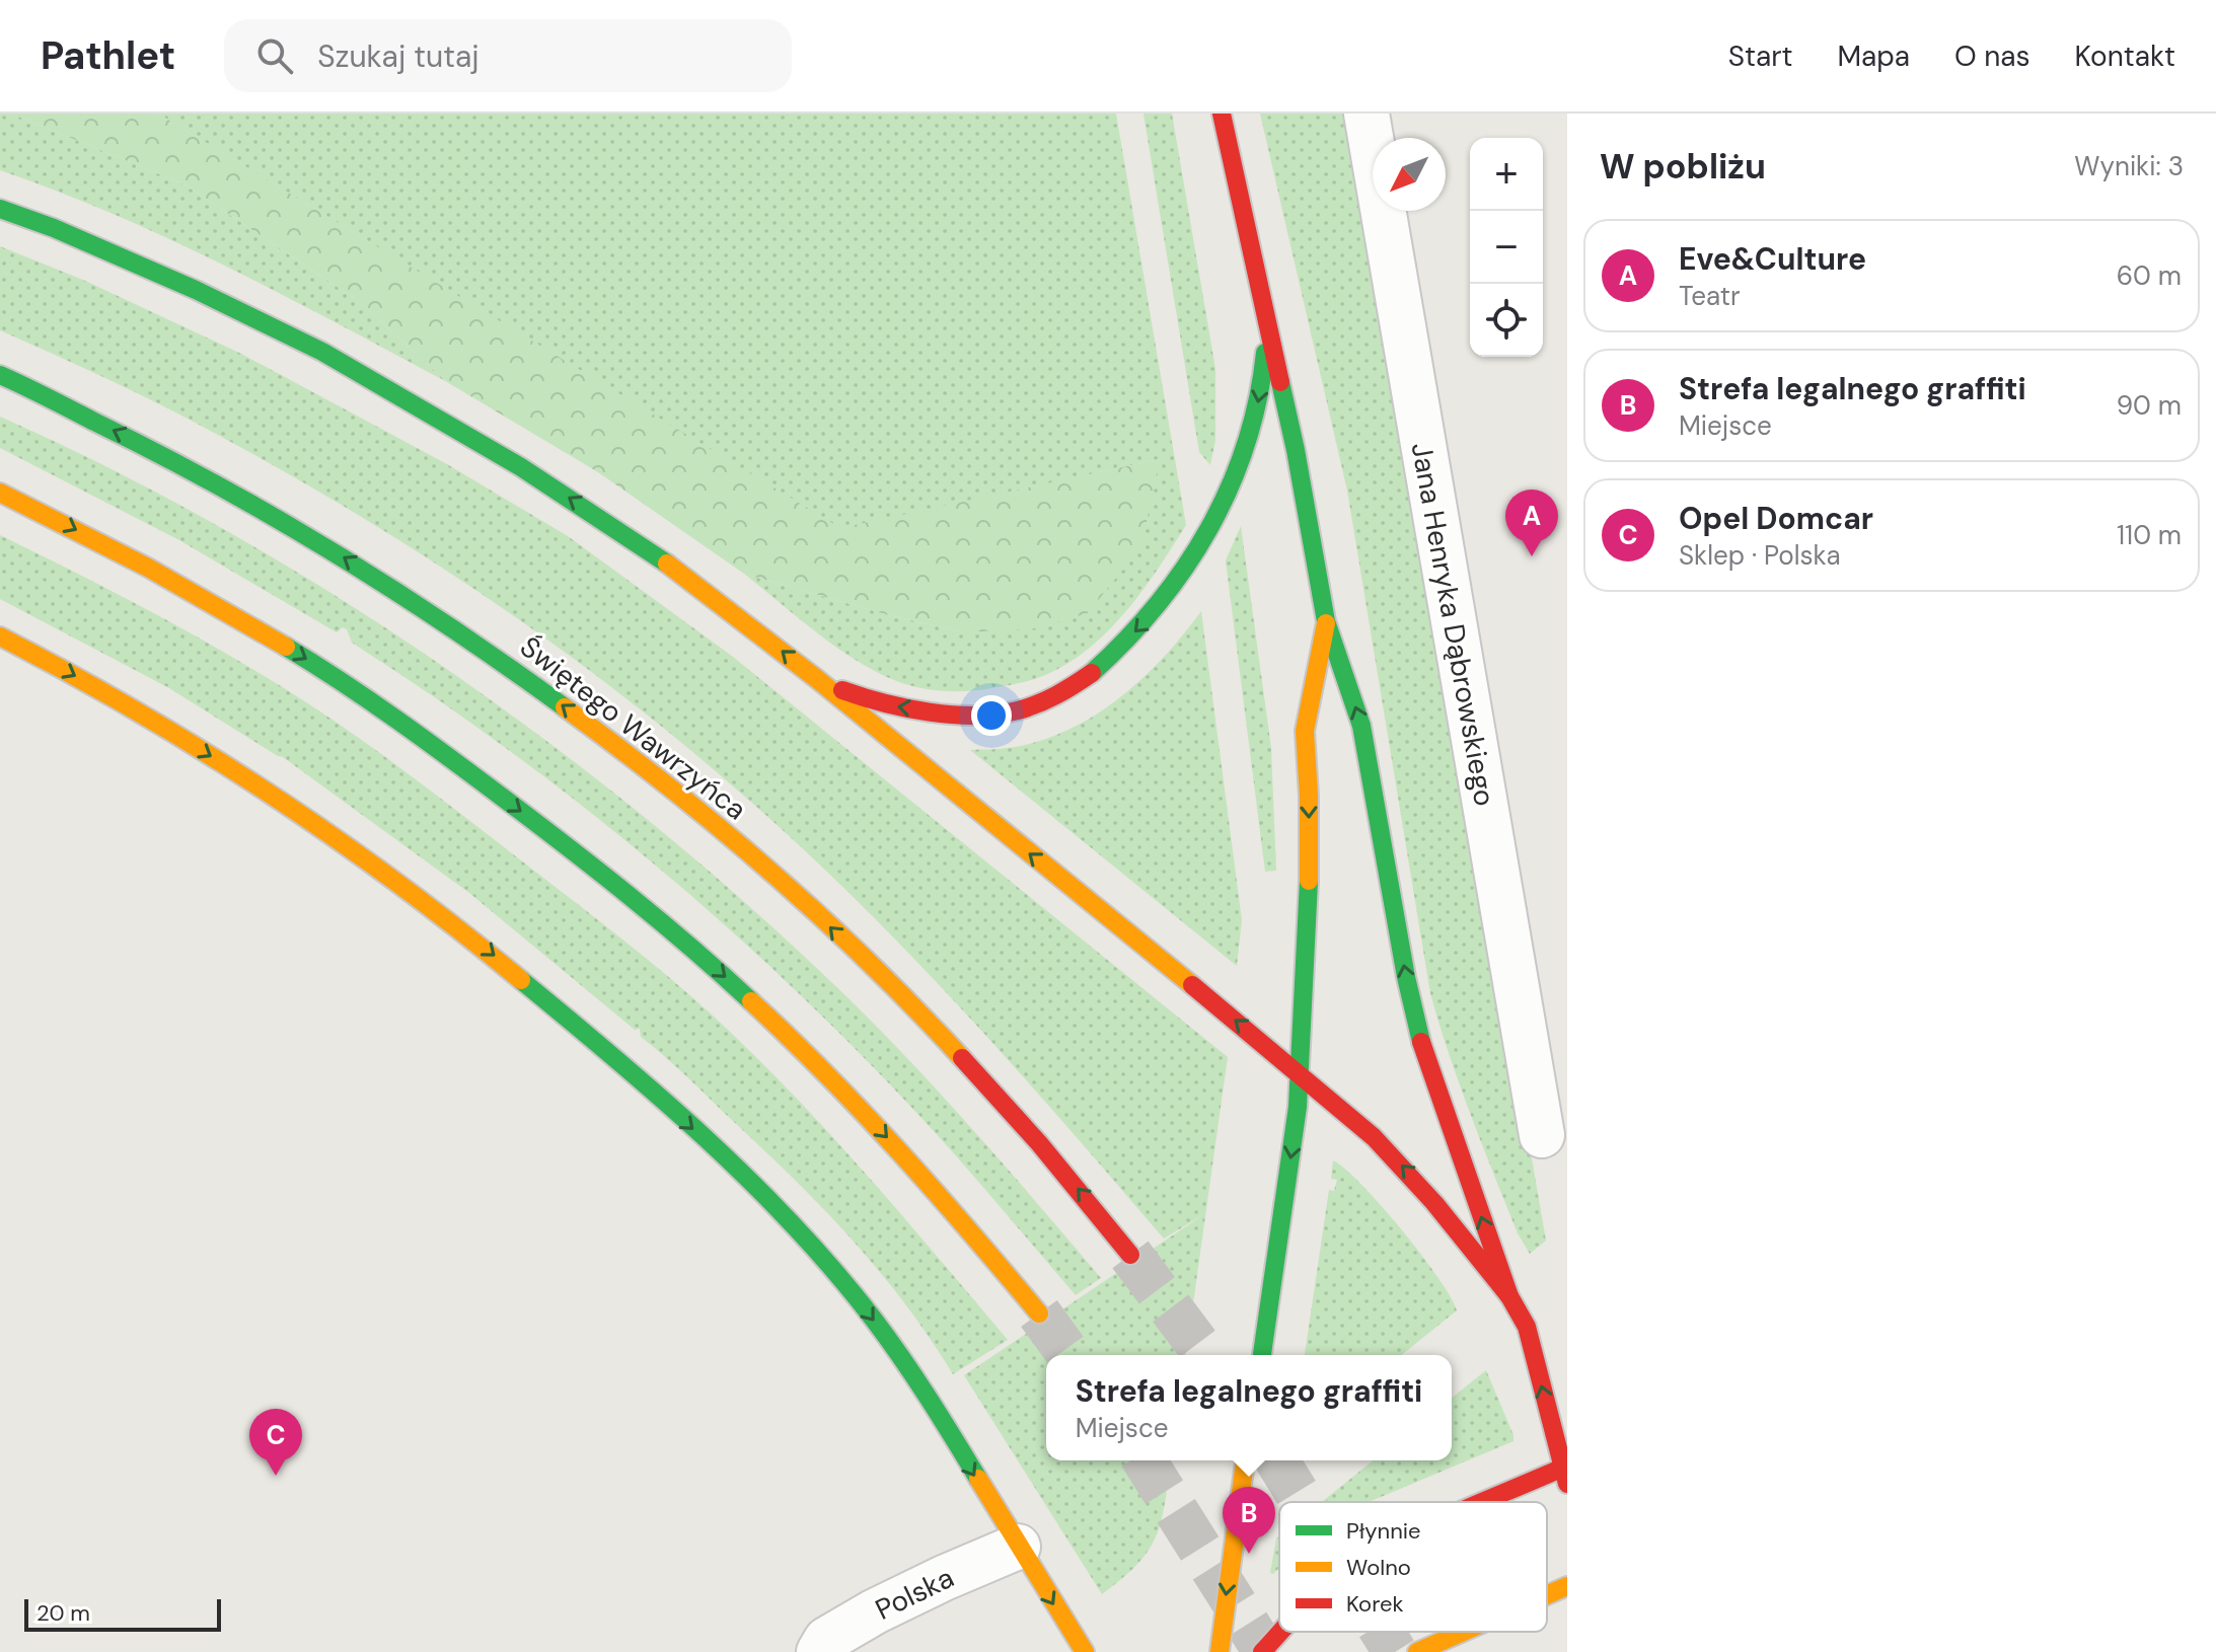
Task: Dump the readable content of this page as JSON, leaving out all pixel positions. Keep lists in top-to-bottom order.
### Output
{
  "streets": {
    "main road": ["Świętego Wawrzyńca"],
    "street": ["Jana Henryka Dąbrowskiego", "Polska"]
  },
  "legend": ["Płynnie", "Wolno", "Korek"],
  "scale_bar": "20 m",
  "north": "bottom left",
  "page": {
    "header": "Pathlet",
    "search": "Szukaj tutaj",
    "nav": [
      "Start",
      "Mapa",
      "O nas",
      "Kontakt"
    ],
    "heading": ["W pobliżu", "Wyniki: 3"],
    "map_buttons": ["+", "−"],
    "list": [
      {
        "mark": "A",
        "name": "Eve&Culture",
        "note": "Teatr",
        "value": "60 m"
      },
      {
        "mark": "B",
        "name": "Strefa legalnego graffiti",
        "note": "Miejsce",
        "value": "90 m"
      },
      {
        "mark": "C",
        "name": "Opel Domcar",
        "note": "Sklep · Polska",
        "value": "110 m"
      }
    ],
    "pins": ["A", "C", "B"],
    "popup": ["Strefa legalnego graffiti", "Miejsce"],
    "scale": "20 m"
  }
}
